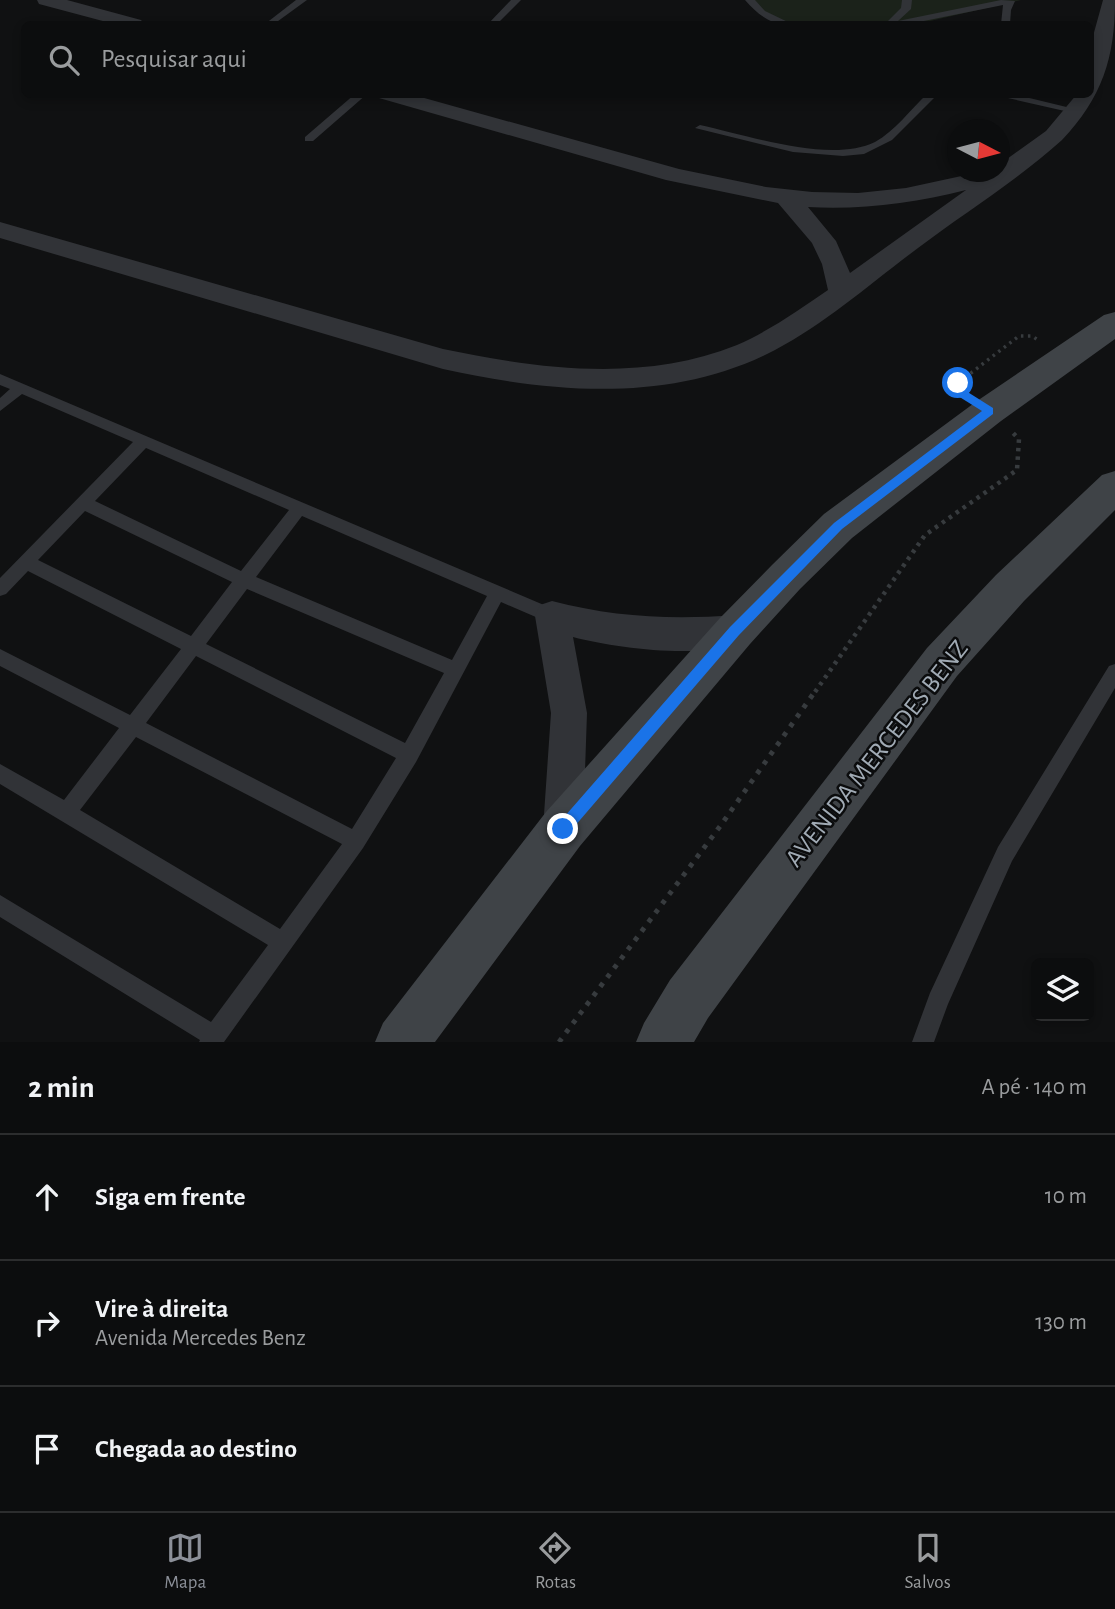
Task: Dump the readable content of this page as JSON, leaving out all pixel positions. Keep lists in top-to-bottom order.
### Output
{
  "streets": {
    "main road": ["AVENIDA MERCEDES BENZ"]
  },
  "north": "right",
  "page": {
    "search": "Pesquisar aqui",
    "heading": ["2 min", "A pé · 140 m"],
    "list": [
      ["Siga em frente", "10 m"],
      ["Vire à direita", "Avenida Mercedes Benz", "130 m"],
      "Chegada ao destino"
    ],
    "nav": ["Mapa", "Rotas", "Salvos"]
  }
}
